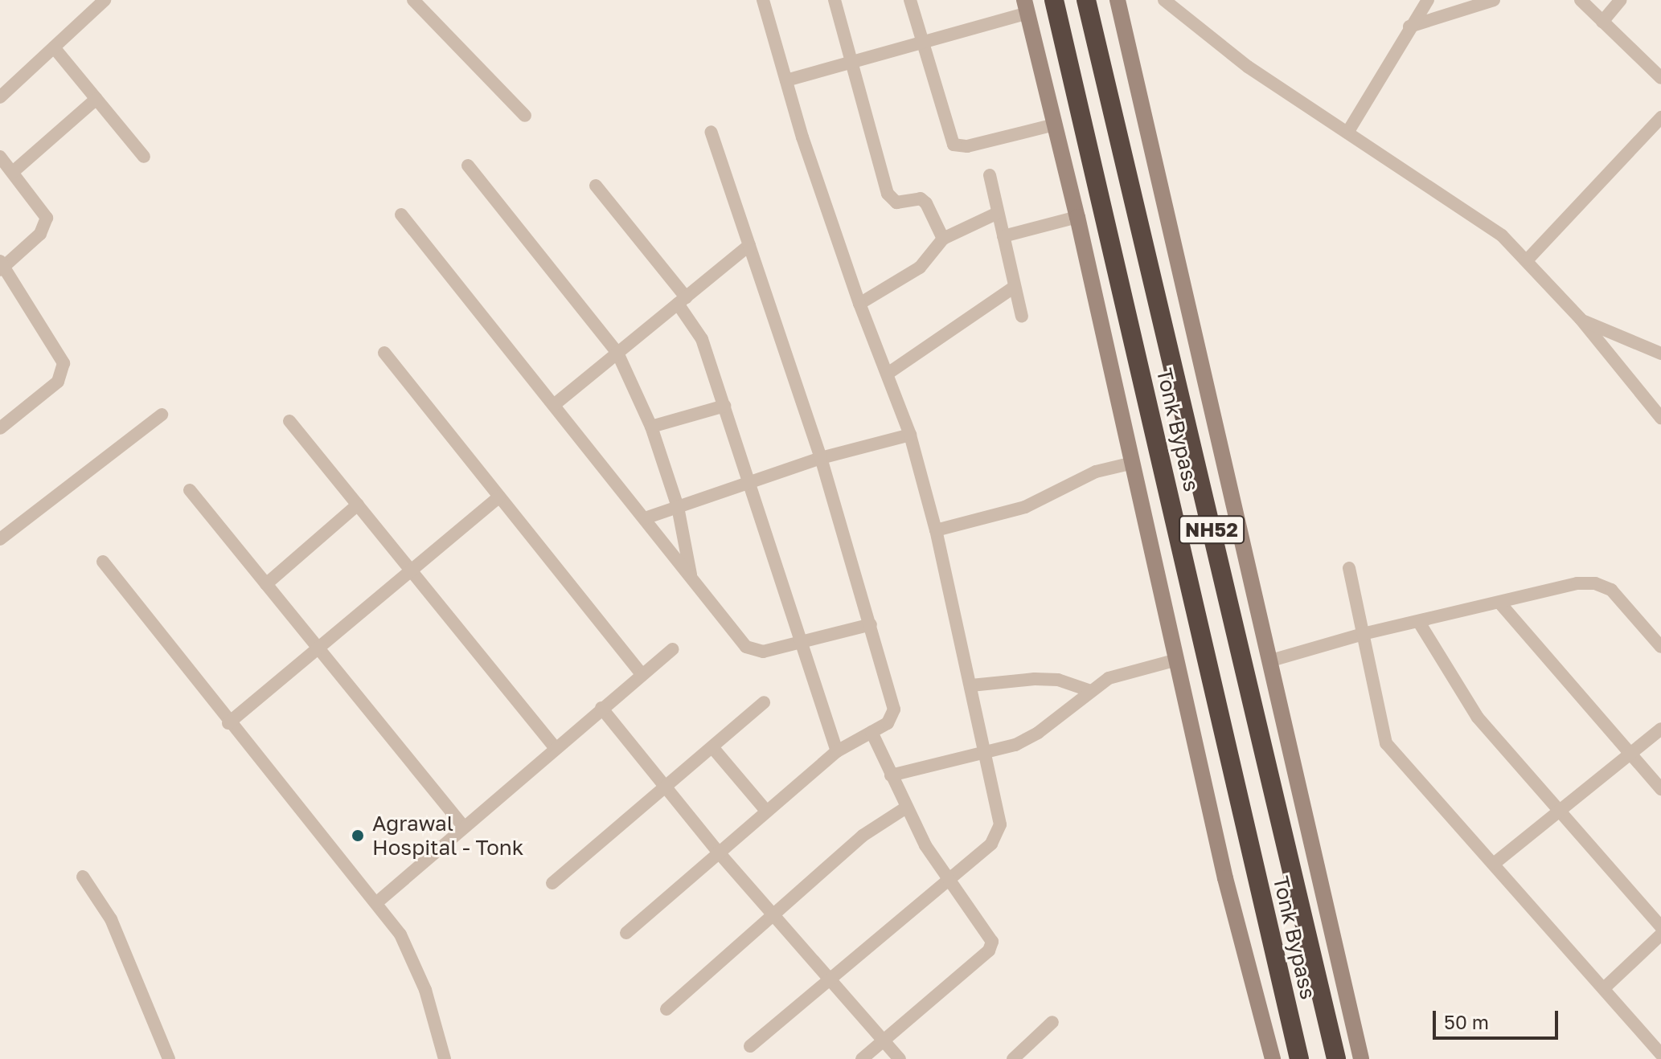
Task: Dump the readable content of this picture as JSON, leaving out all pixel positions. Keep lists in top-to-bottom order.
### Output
{
  "streets": {
    "highway": ["Tonk Bypass", "NH52"]
  },
  "places": ["Agrawal Hospital - Tonk"],
  "scale_bar": "50 m"
}
